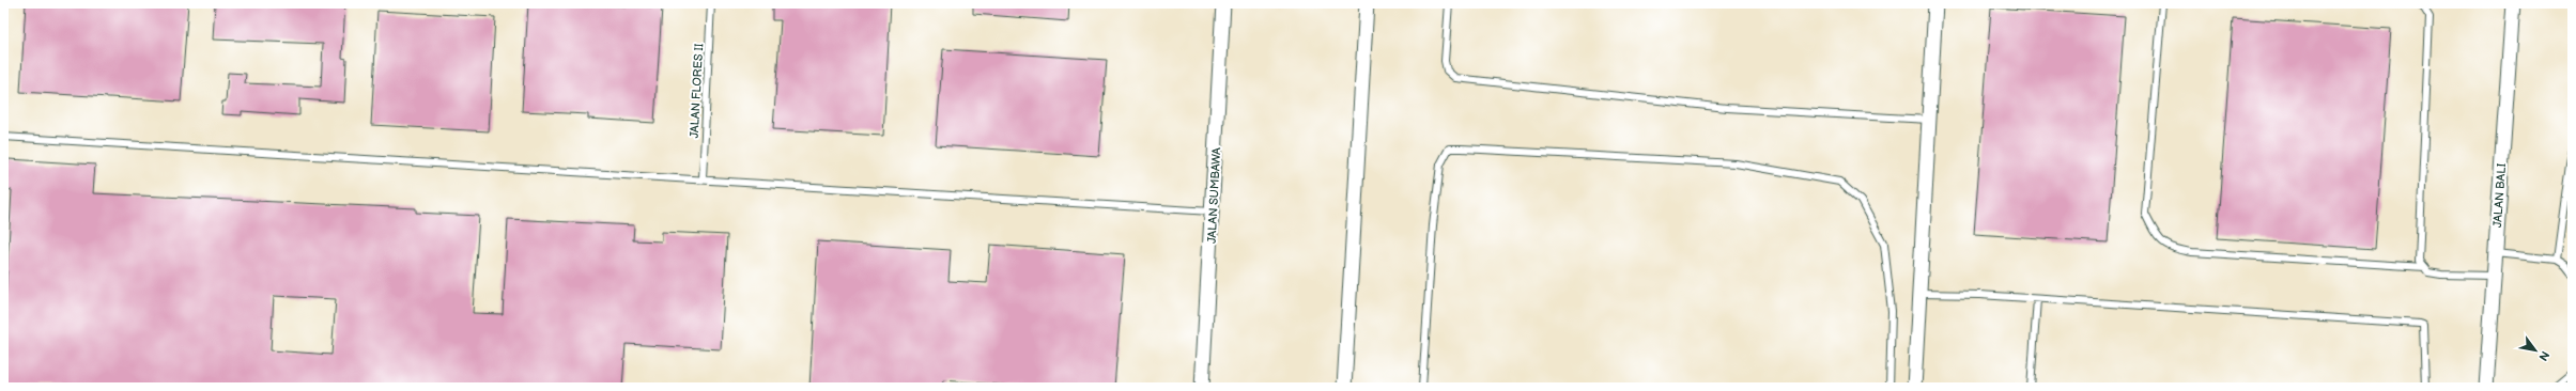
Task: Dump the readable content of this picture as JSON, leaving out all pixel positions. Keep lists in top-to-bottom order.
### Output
{
  "streets": {
    "street": ["JALAN SUMBAWA", "JALAN BALI"],
    "lane": ["JALAN FLORES II"]
  },
  "north": "bottom right"
}
